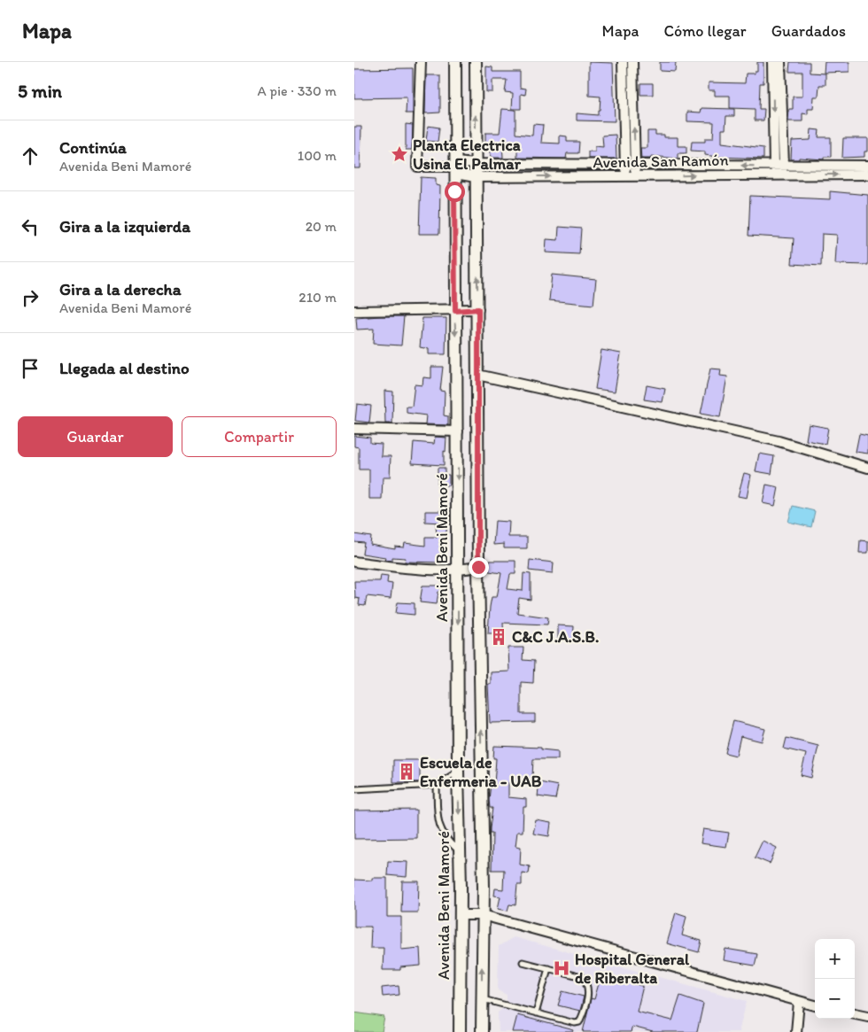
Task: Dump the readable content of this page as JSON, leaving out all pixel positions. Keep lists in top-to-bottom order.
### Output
{
  "streets": {
    "street": ["Avenida San Ramón", "Avenida Beni Mamoré"]
  },
  "crossings": [
    ["Avenida San Ramón", "Avenida Beni Mamoré"]
  ],
  "places": {
    "place": ["Planta Electrica Usina El Palmar"],
    "building": ["C&C J.A.S.B.", "Escuela de Enfermeria - UAB"],
    "hospital": ["Hospital General de Riberalta"]
  },
  "page": {
    "header": "Mapa",
    "nav": ["Mapa", "Cómo llegar", "Guardados"],
    "heading": ["5 min", "A pie · 330 m"],
    "list": [
      ["Continúa", "Avenida Beni Mamoré", "100 m"],
      ["Gira a la izquierda", "20 m"],
      ["Gira a la derecha", "Avenida Beni Mamoré", "210 m"],
      "Llegada al destino"
    ],
    "buttons": ["Guardar", "Compartir"],
    "map_buttons": ["+", "−"]
  }
}
